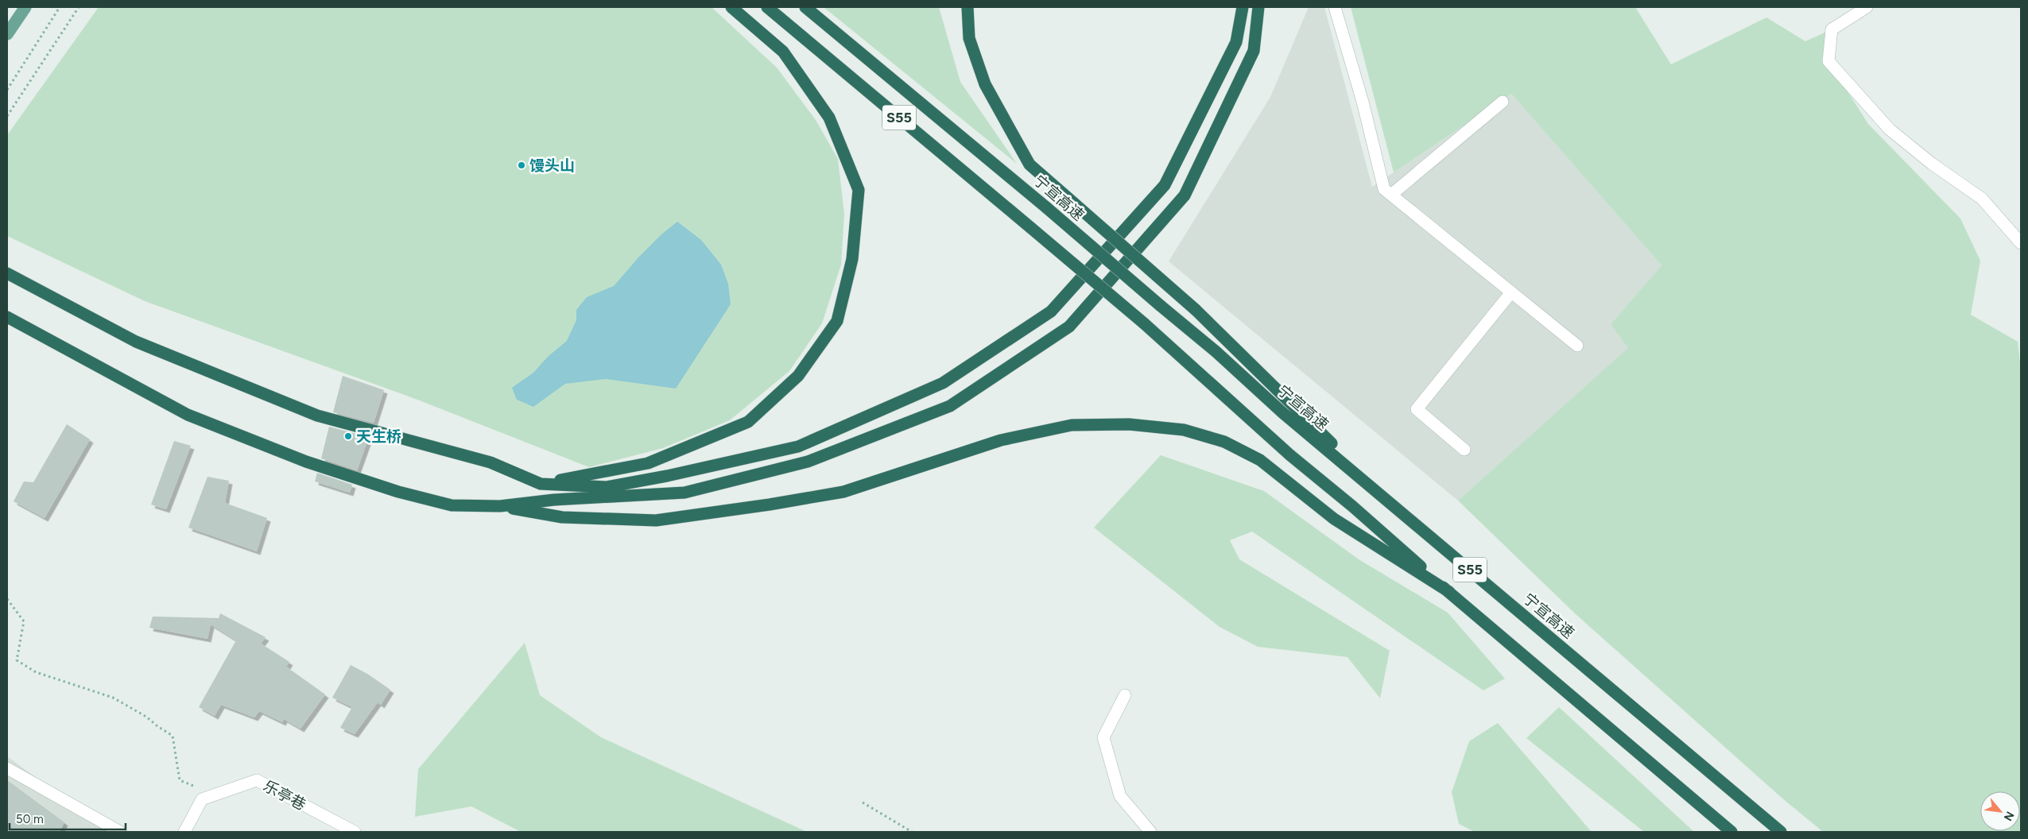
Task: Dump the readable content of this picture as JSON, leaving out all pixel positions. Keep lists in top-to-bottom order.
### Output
{
  "streets": {
    "highway": ["S55", "宁宣高速"],
    "street": ["乐亭巷"]
  },
  "places": ["馒头山", "天生桥"],
  "scale_bar": "50 m",
  "north": "bottom right"
}
